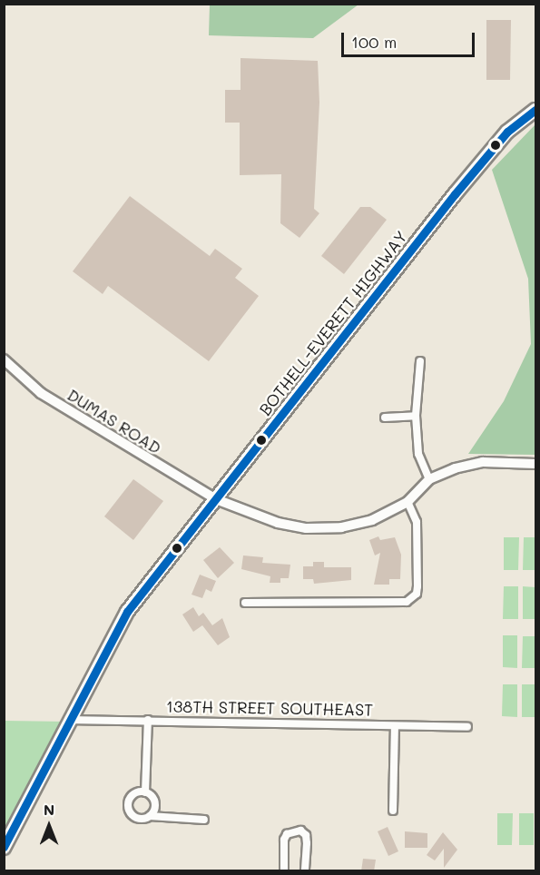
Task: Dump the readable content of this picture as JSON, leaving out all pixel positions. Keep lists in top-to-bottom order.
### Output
{
  "streets": {
    "main road": ["BOTHELL-EVERETT HIGHWAY"],
    "street": ["DUMAS ROAD", "138TH STREET SOUTHEAST"]
  },
  "crossings": [
    ["BOTHELL-EVERETT HIGHWAY", "DUMAS ROAD"],
    ["BOTHELL-EVERETT HIGHWAY", "138TH STREET SOUTHEAST"]
  ],
  "scale_bar": "100 m",
  "north": "top"
}
